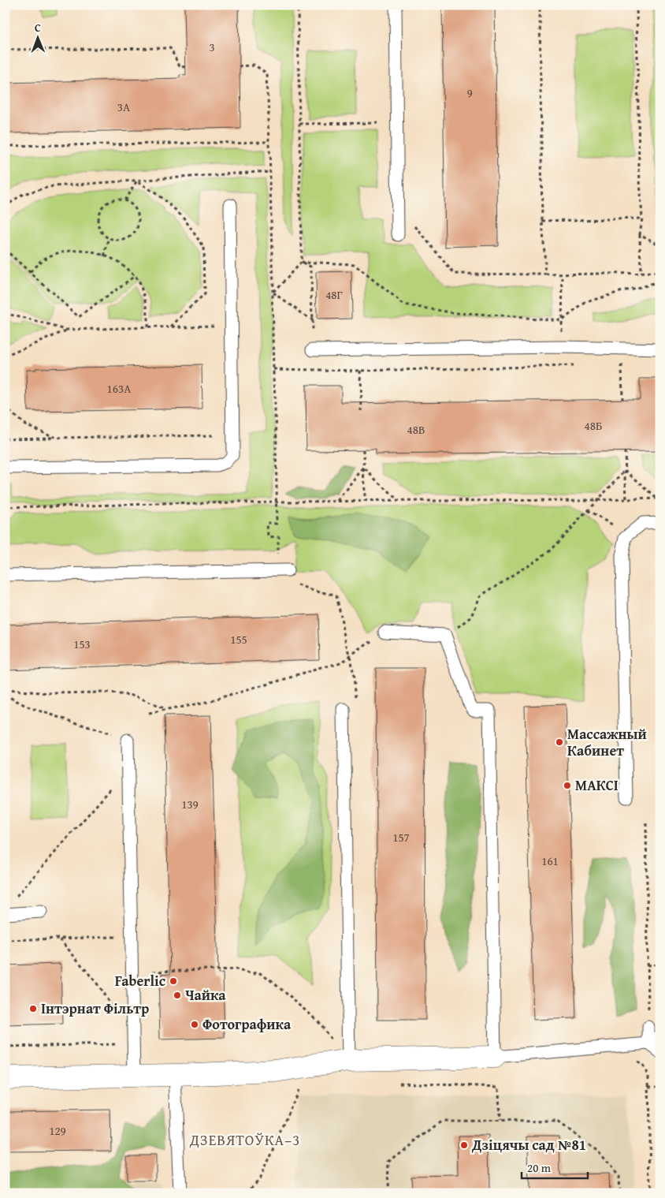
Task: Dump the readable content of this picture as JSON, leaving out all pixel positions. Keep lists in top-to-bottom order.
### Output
{
  "districts": ["ДЗЕВЯТОЎКА–3"],
  "places": [
    "Массажный Кабинет",
    "МАКСІ",
    "Faberlic",
    "Чайка",
    "Інтэрнат Фільтр",
    "Фотографика",
    "Дзіцячы сад №81"
  ],
  "house_numbers": [
    "3",
    "9",
    "3А",
    "48Г",
    "163А",
    "48Б",
    "48В",
    "155",
    "153",
    "139",
    "157",
    "161",
    "129"
  ],
  "scale_bar": "20 m",
  "north": "top"
}
